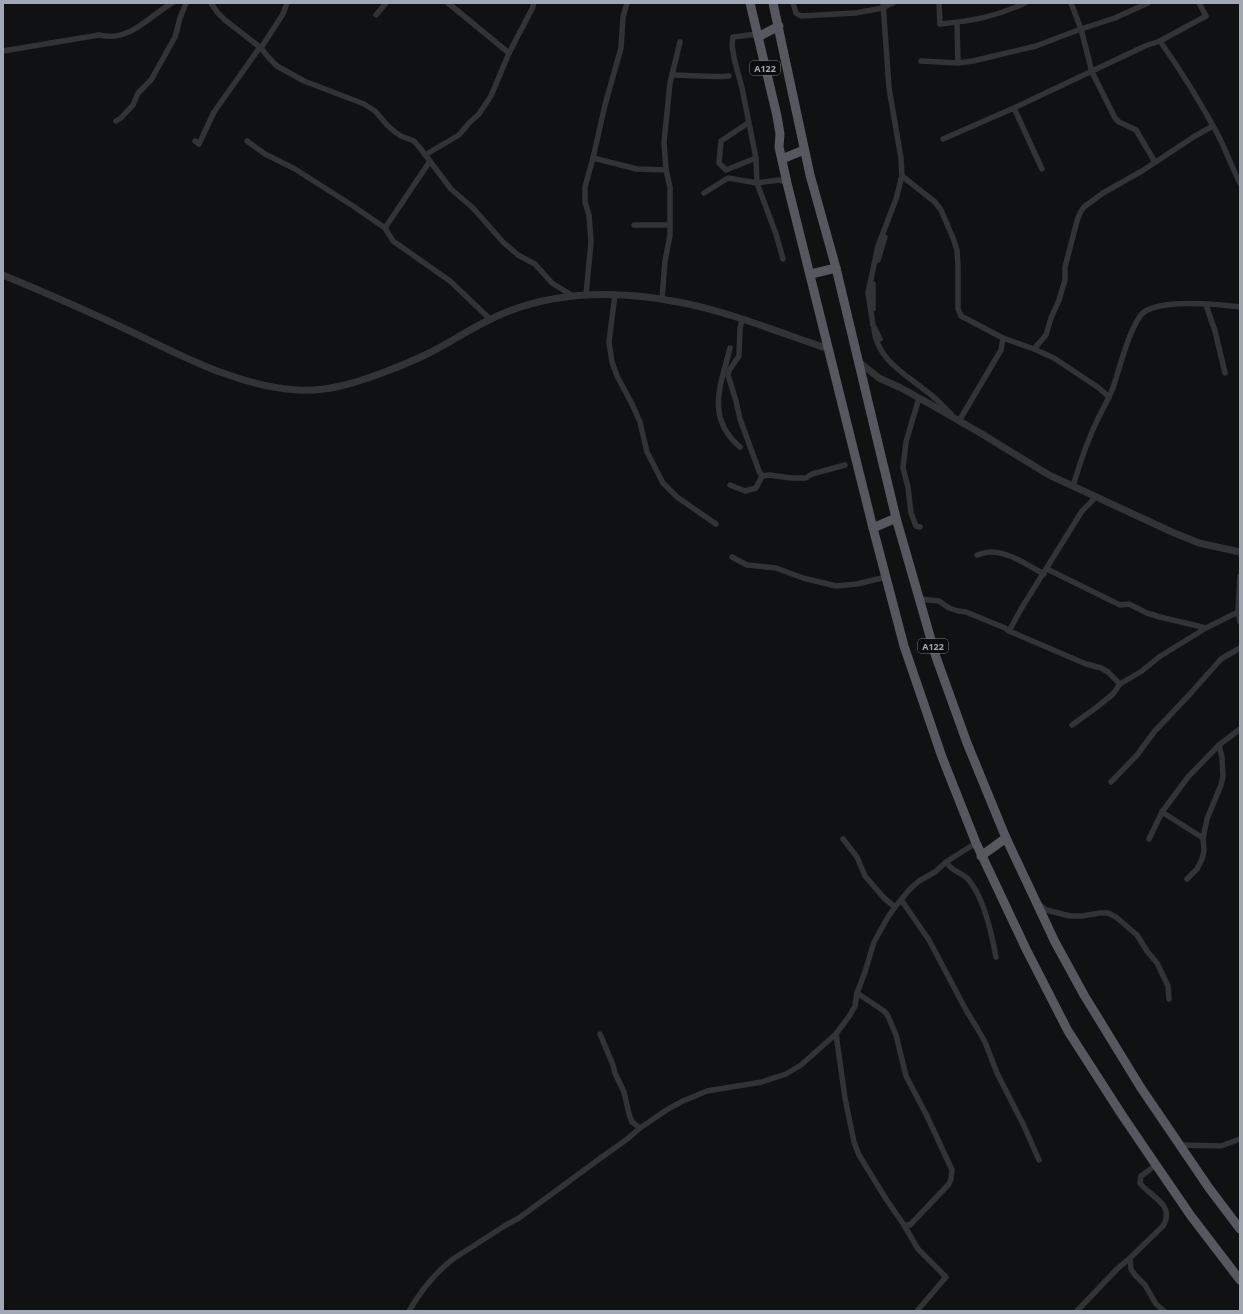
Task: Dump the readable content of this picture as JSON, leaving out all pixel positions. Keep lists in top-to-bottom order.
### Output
{
  "streets": {
    "highway": ["A122"]
  }
}
